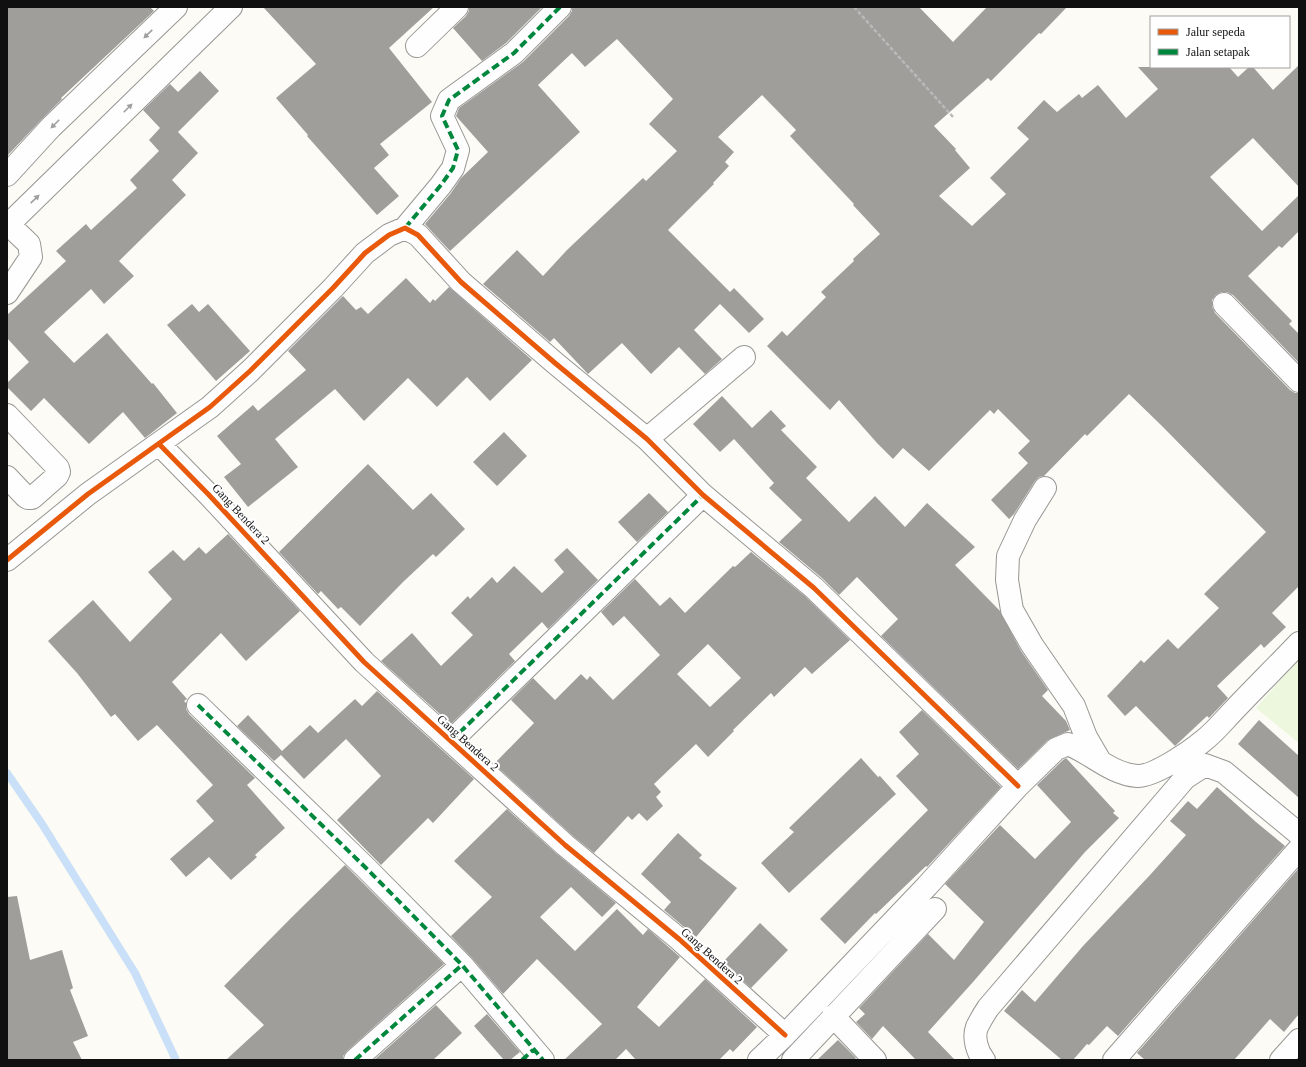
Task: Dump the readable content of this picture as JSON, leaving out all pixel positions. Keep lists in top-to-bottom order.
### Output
{
  "streets": {
    "street": ["Gang Bendera 2"]
  },
  "legend": ["Jalur sepeda", "Jalan setapak"]
}
